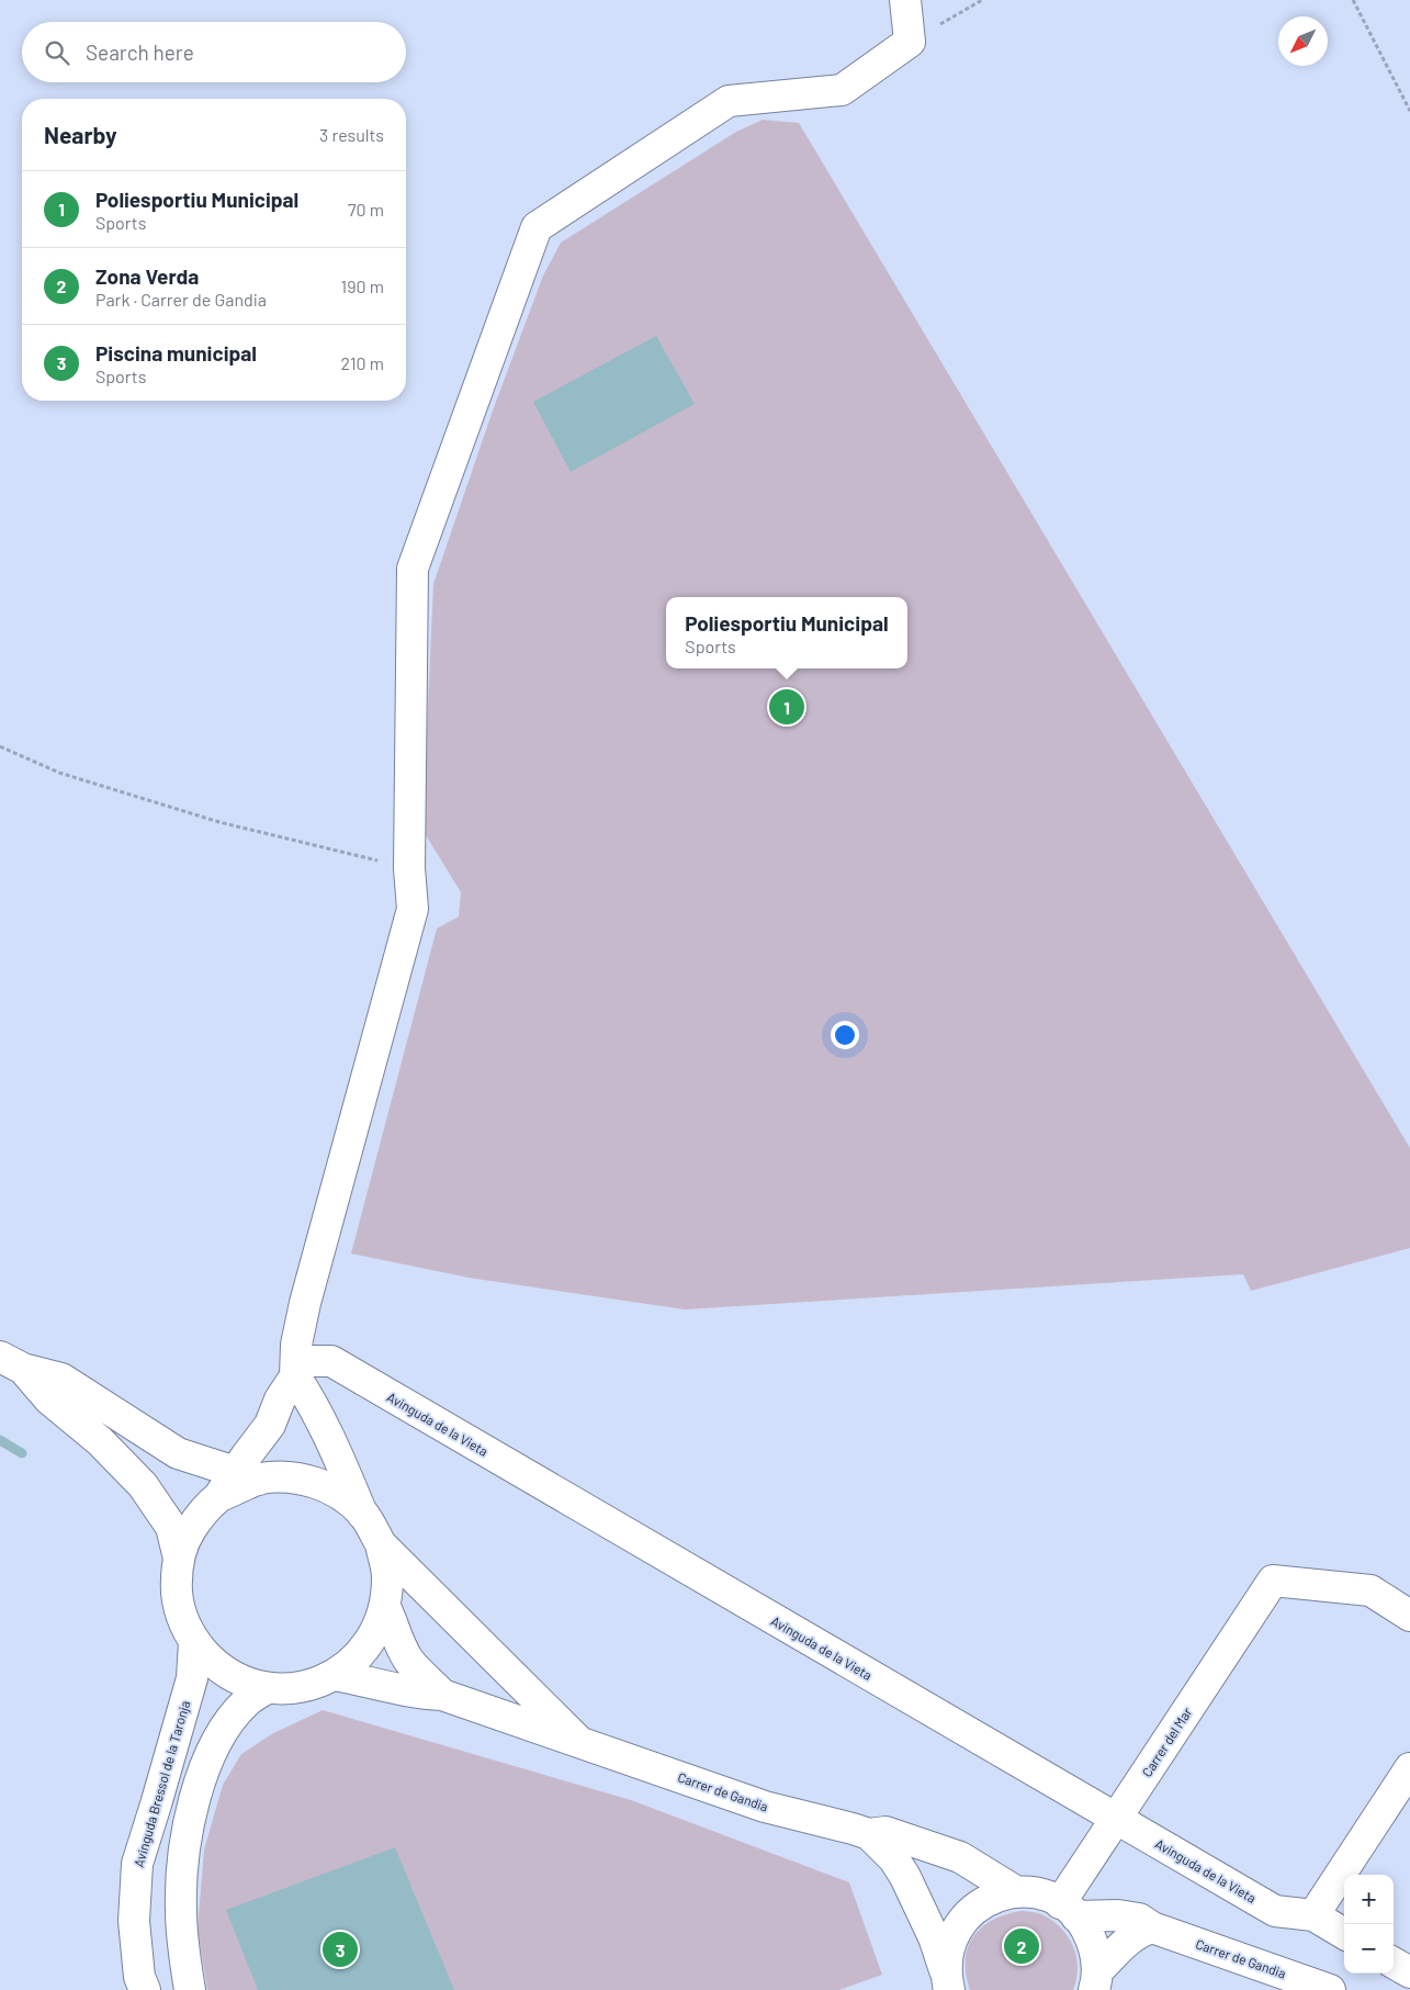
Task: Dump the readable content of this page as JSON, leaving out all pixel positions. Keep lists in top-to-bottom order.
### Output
{
  "streets": {
    "street": [
      "Avinguda de la Vieta",
      "Carrer del Mar",
      "Avinguda Bressol de la Taronja",
      "Carrer de Gandia"
    ]
  },
  "crossings": [
    ["Avinguda de la Vieta", "Carrer del Mar"],
    ["Carrer del Mar", "Carrer de Gandia"]
  ],
  "north": "bottom left",
  "page": {
    "search": "Search here",
    "heading": ["Nearby", "3 results"],
    "list": [
      {
        "mark": "1",
        "name": "Poliesportiu Municipal",
        "note": "Sports",
        "value": "70 m"
      },
      {
        "mark": "2",
        "name": "Zona Verda",
        "note": "Park · Carrer de Gandia",
        "value": "190 m"
      },
      {
        "mark": "3",
        "name": "Piscina municipal",
        "note": "Sports",
        "value": "210 m"
      }
    ],
    "popup": ["Poliesportiu Municipal", "Sports"],
    "pins": ["1", "2", "3"],
    "map_buttons": ["+", "−"]
  }
}
